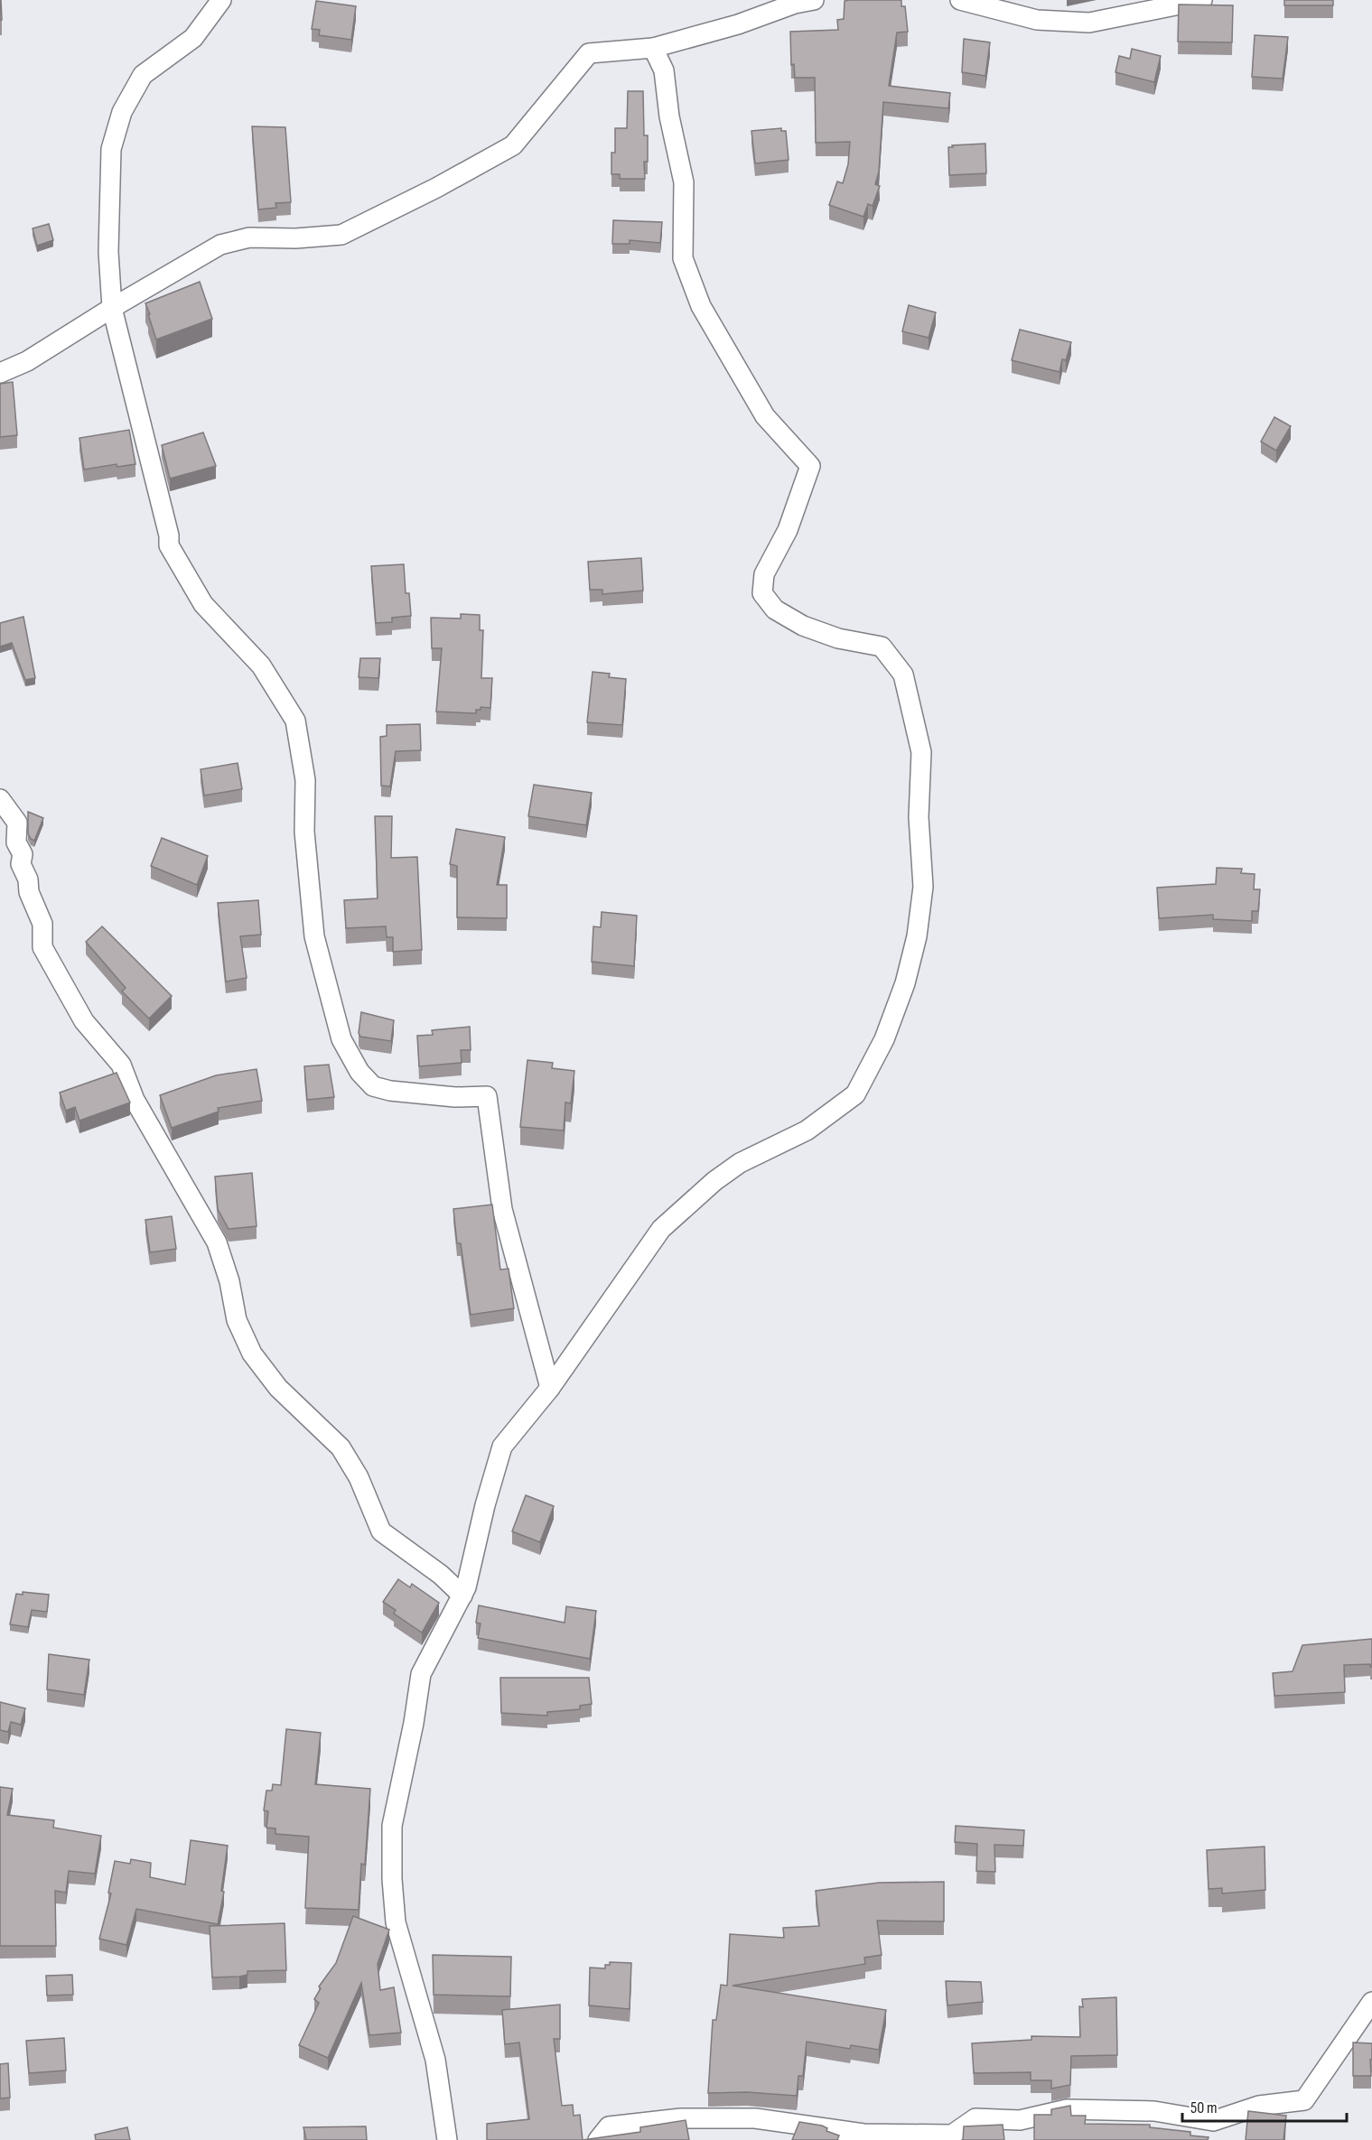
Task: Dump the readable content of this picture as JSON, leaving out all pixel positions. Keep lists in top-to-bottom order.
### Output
{
  "scale_bar": "50 m"
}
